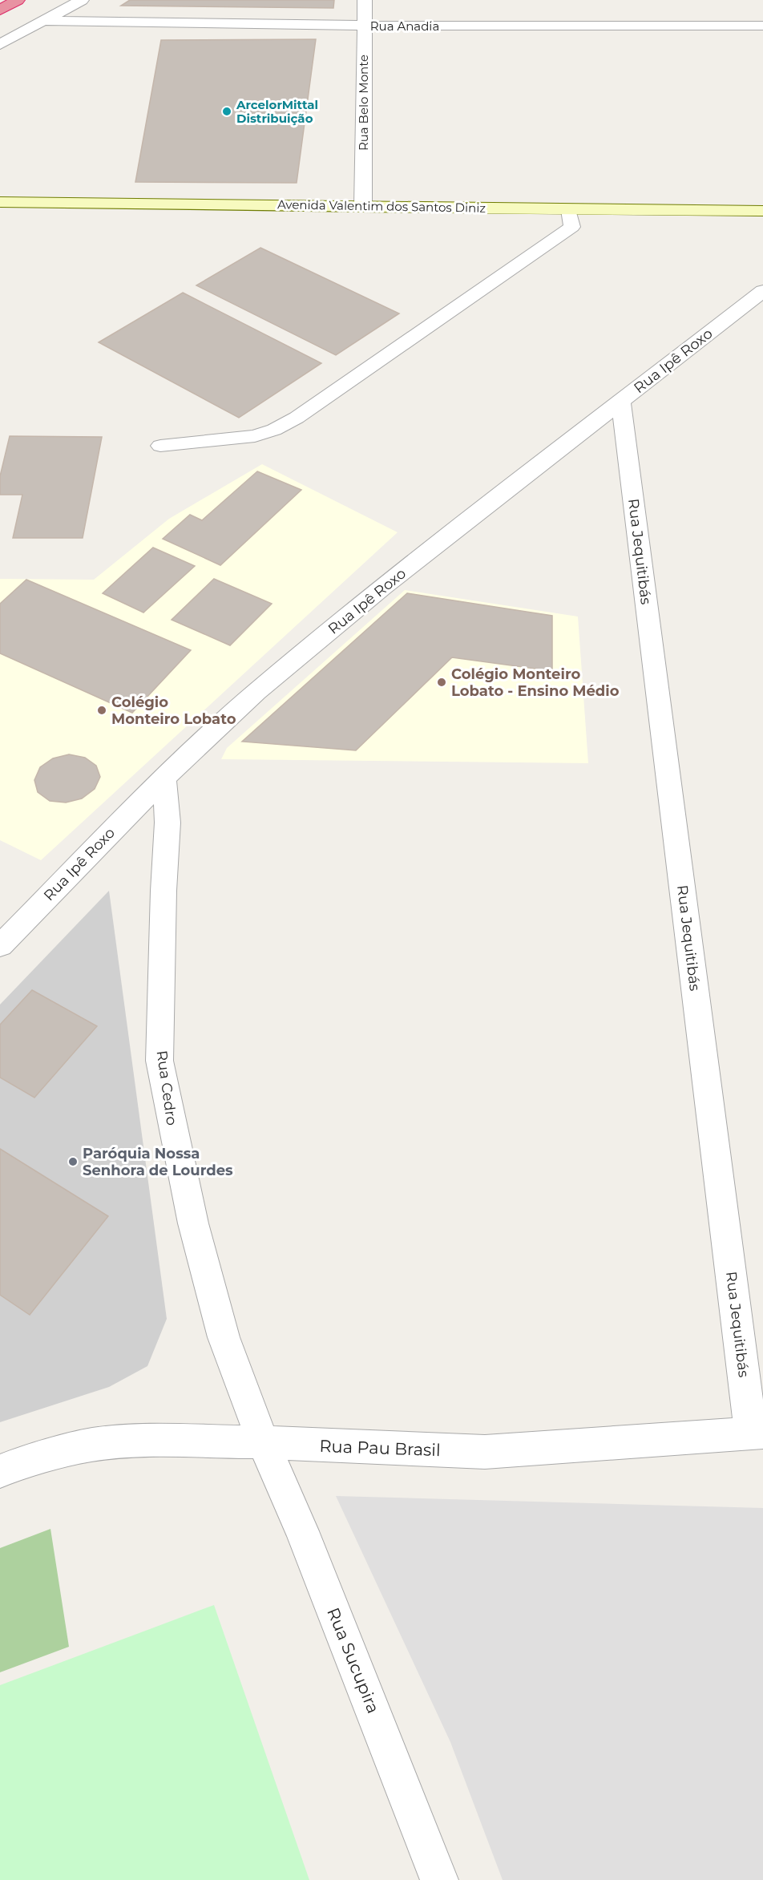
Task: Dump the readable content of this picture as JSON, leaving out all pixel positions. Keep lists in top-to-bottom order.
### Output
{
  "streets": {
    "street": [
      "Rua Anadia",
      "Rua Belo Monte",
      "Avenida Valentim dos Santos Diniz",
      "Rua Ipê Roxo",
      "Rua Jequitibás",
      "Rua Cedro",
      "Rua Pau Brasil",
      "Rua Sucupira"
    ]
  },
  "crossings": [
    ["Rua Anadia", "Rua Belo Monte"],
    ["Rua Belo Monte", "Avenida Valentim dos Santos Diniz"],
    ["Rua Ipê Roxo", "Rua Jequitibás"],
    ["Rua Ipê Roxo", "Rua Cedro"],
    ["Rua Jequitibás", "Rua Pau Brasil"],
    ["Rua Cedro", "Rua Pau Brasil"],
    ["Rua Cedro", "Rua Sucupira"],
    ["Rua Pau Brasil", "Rua Sucupira"]
  ],
  "places": [
    "ArcelorMittal Distribuição",
    "Colégio Monteiro Lobato - Ensino Médio",
    "Colégio Monteiro Lobato",
    "Paróquia Nossa Senhora de Lourdes"
  ]
}
